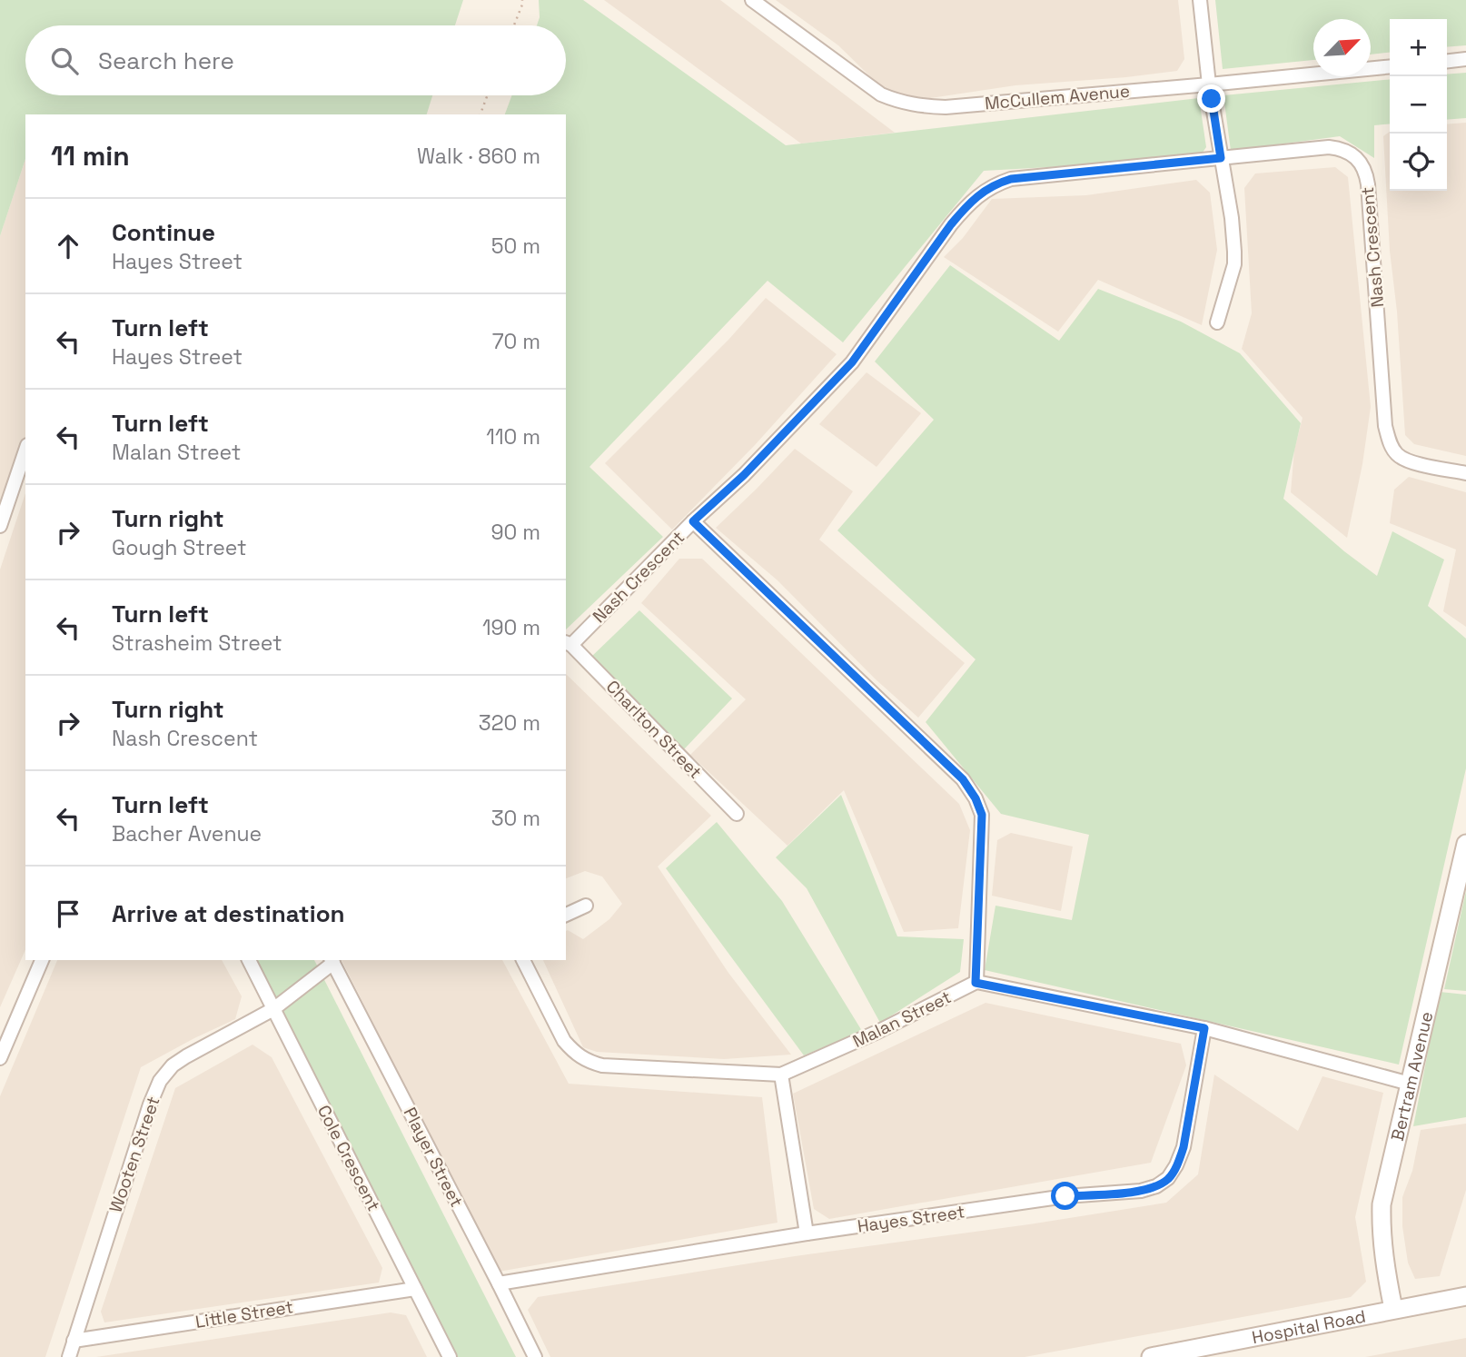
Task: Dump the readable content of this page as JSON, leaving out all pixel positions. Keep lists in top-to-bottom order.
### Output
{
  "streets": {
    "street": [
      "McCullem Avenue",
      "Nash Crescent",
      "Charlton Street",
      "Malan Street",
      "Bertram Avenue",
      "Wooten Street",
      "Player Street",
      "Cole Crescent",
      "Hayes Street",
      "Little Street",
      "Hospital Road"
    ]
  },
  "crossings": [
    ["Nash Crescent", "Charlton Street"],
    ["Bertram Avenue", "Hospital Road"],
    ["Wooten Street", "Player Street"],
    ["Wooten Street", "Cole Crescent"],
    ["Wooten Street", "Little Street"],
    ["Player Street", "Hayes Street"],
    ["Cole Crescent", "Little Street"]
  ],
  "north": "top right",
  "page": {
    "map_buttons": ["+", "−"],
    "search": "Search here",
    "heading": ["11 min", "Walk · 860 m"],
    "list": [
      ["Continue", "Hayes Street", "50 m"],
      ["Turn left", "Hayes Street", "70 m"],
      ["Turn left", "Malan Street", "110 m"],
      ["Turn right", "Gough Street", "90 m"],
      ["Turn left", "Strasheim Street", "190 m"],
      ["Turn right", "Nash Crescent", "320 m"],
      ["Turn left", "Bacher Avenue", "30 m"],
      "Arrive at destination"
    ]
  }
}
